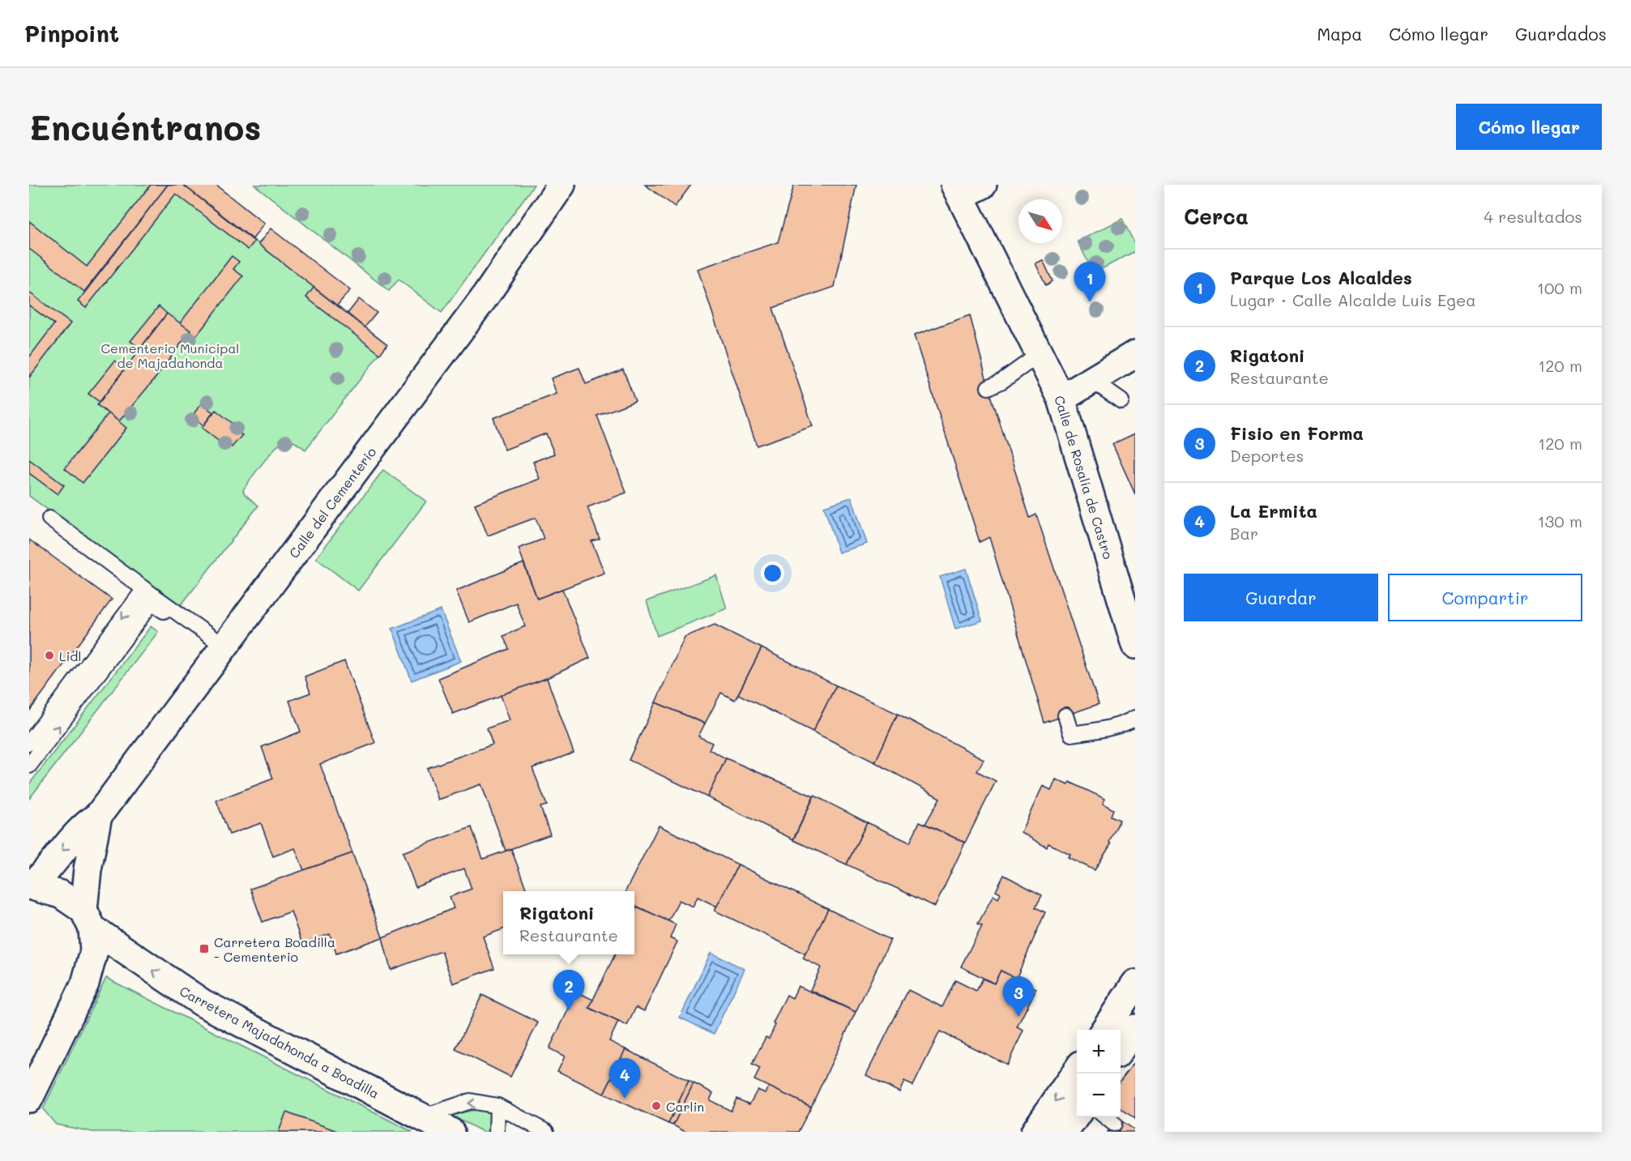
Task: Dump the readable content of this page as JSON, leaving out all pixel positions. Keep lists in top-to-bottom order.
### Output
{
  "streets": {
    "street": ["Calle de Rosalía de Castro", "Calle del Cementerio", "Carretera Majadahonda a Boadilla"]
  },
  "crossings": [
    ["Calle del Cementerio", "Carretera Majadahonda a Boadilla"]
  ],
  "one_way": ["Carretera Majadahonda a Boadilla"],
  "parks": ["Cementerio Municipal de Majadahonda"],
  "places": {
    "other": ["Lidl", "Carlin"],
    "transit": ["Carretera Boadilla - Cementerio"]
  },
  "north": "bottom right",
  "page": {
    "header": "Pinpoint",
    "nav": ["Mapa", "Cómo llegar", "Guardados"],
    "buttons": [
      "Cómo llegar",
      ["Guardar", "Compartir"]
    ],
    "title": "Encuéntranos",
    "heading": ["Cerca", "4 resultados"],
    "list": [
      {
        "mark": "1",
        "name": "Parque Los Alcaldes",
        "note": "Lugar · Calle Alcalde Luis Egea",
        "value": "100 m"
      },
      {
        "mark": "2",
        "name": "Rigatoni",
        "note": "Restaurante",
        "value": "120 m"
      },
      {
        "mark": "3",
        "name": "Fisio en Forma",
        "note": "Deportes",
        "value": "120 m"
      },
      {
        "mark": "4",
        "name": "La Ermita",
        "note": "Bar",
        "value": "130 m"
      }
    ],
    "pins": [
      "1",
      "2",
      "3",
      "4"
    ],
    "popup": ["Rigatoni", "Restaurante"],
    "map_buttons": ["+", "−"]
  }
}
